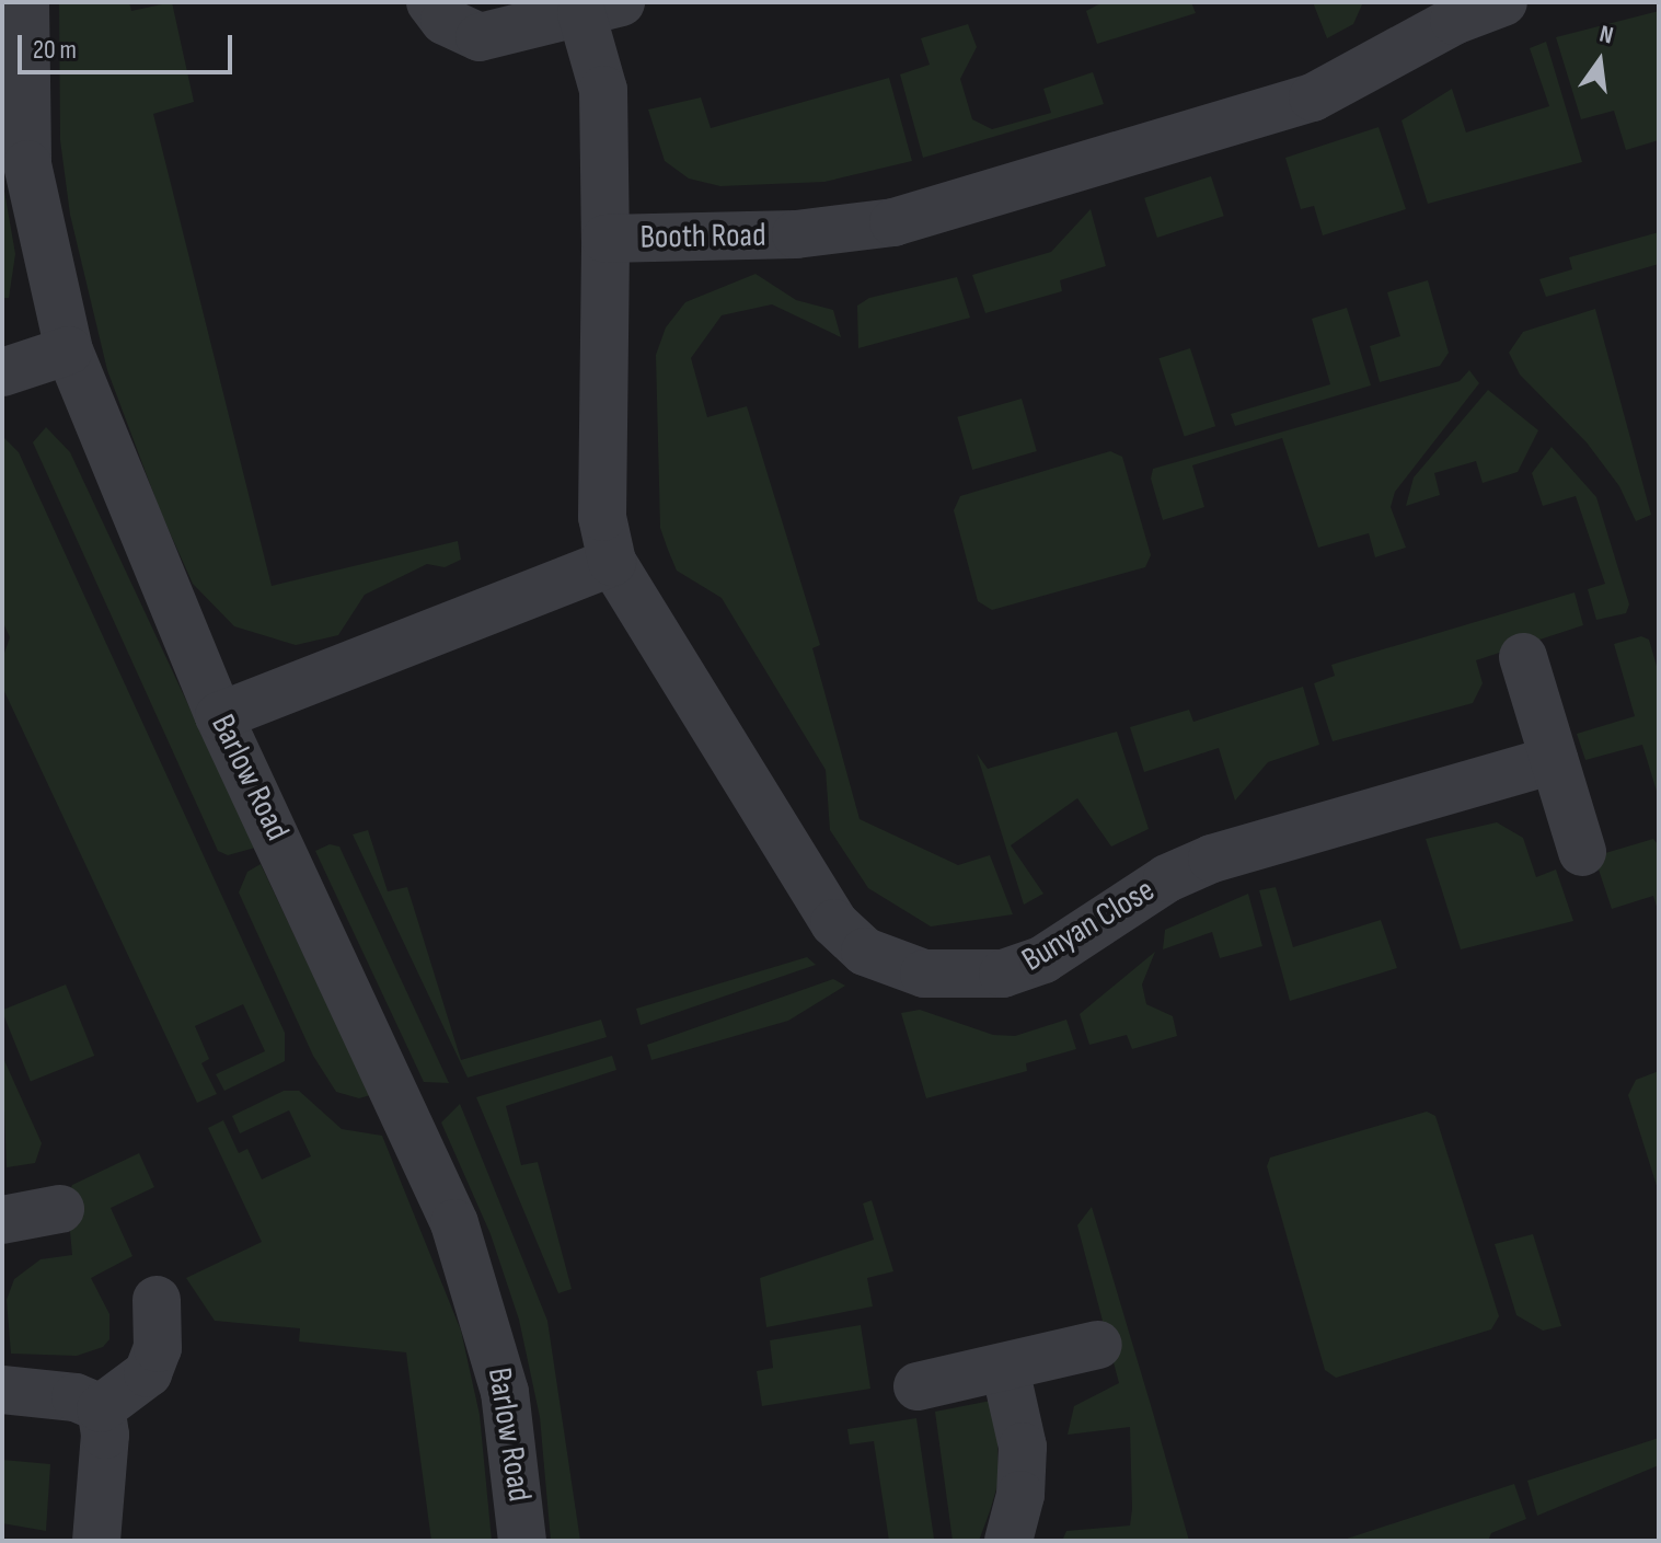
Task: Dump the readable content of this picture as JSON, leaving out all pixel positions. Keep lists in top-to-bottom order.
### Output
{
  "streets": {
    "street": ["Booth Road", "Barlow Road", "Bunyan Close"]
  },
  "crossings": [
    ["Booth Road", "Bunyan Close"]
  ],
  "scale_bar": "20 m",
  "north": "top"
}
